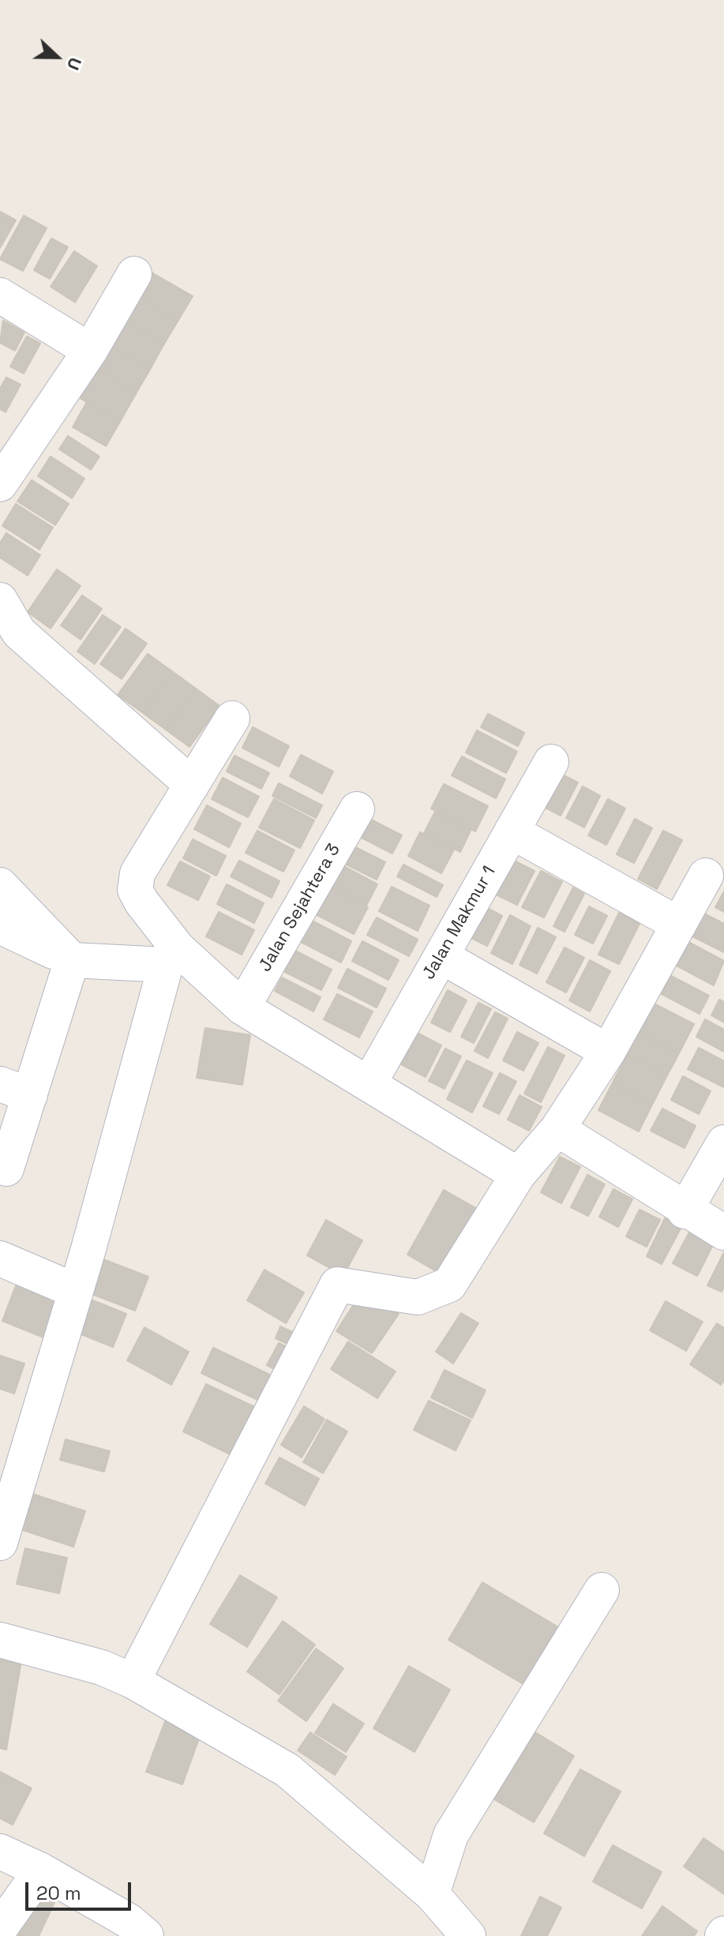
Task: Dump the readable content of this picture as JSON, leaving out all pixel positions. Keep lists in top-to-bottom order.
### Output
{
  "streets": {
    "street": ["Jalan Sejahtera 3", "Jalan Makmur 1"]
  },
  "scale_bar": "20 m",
  "north": "right"
}
